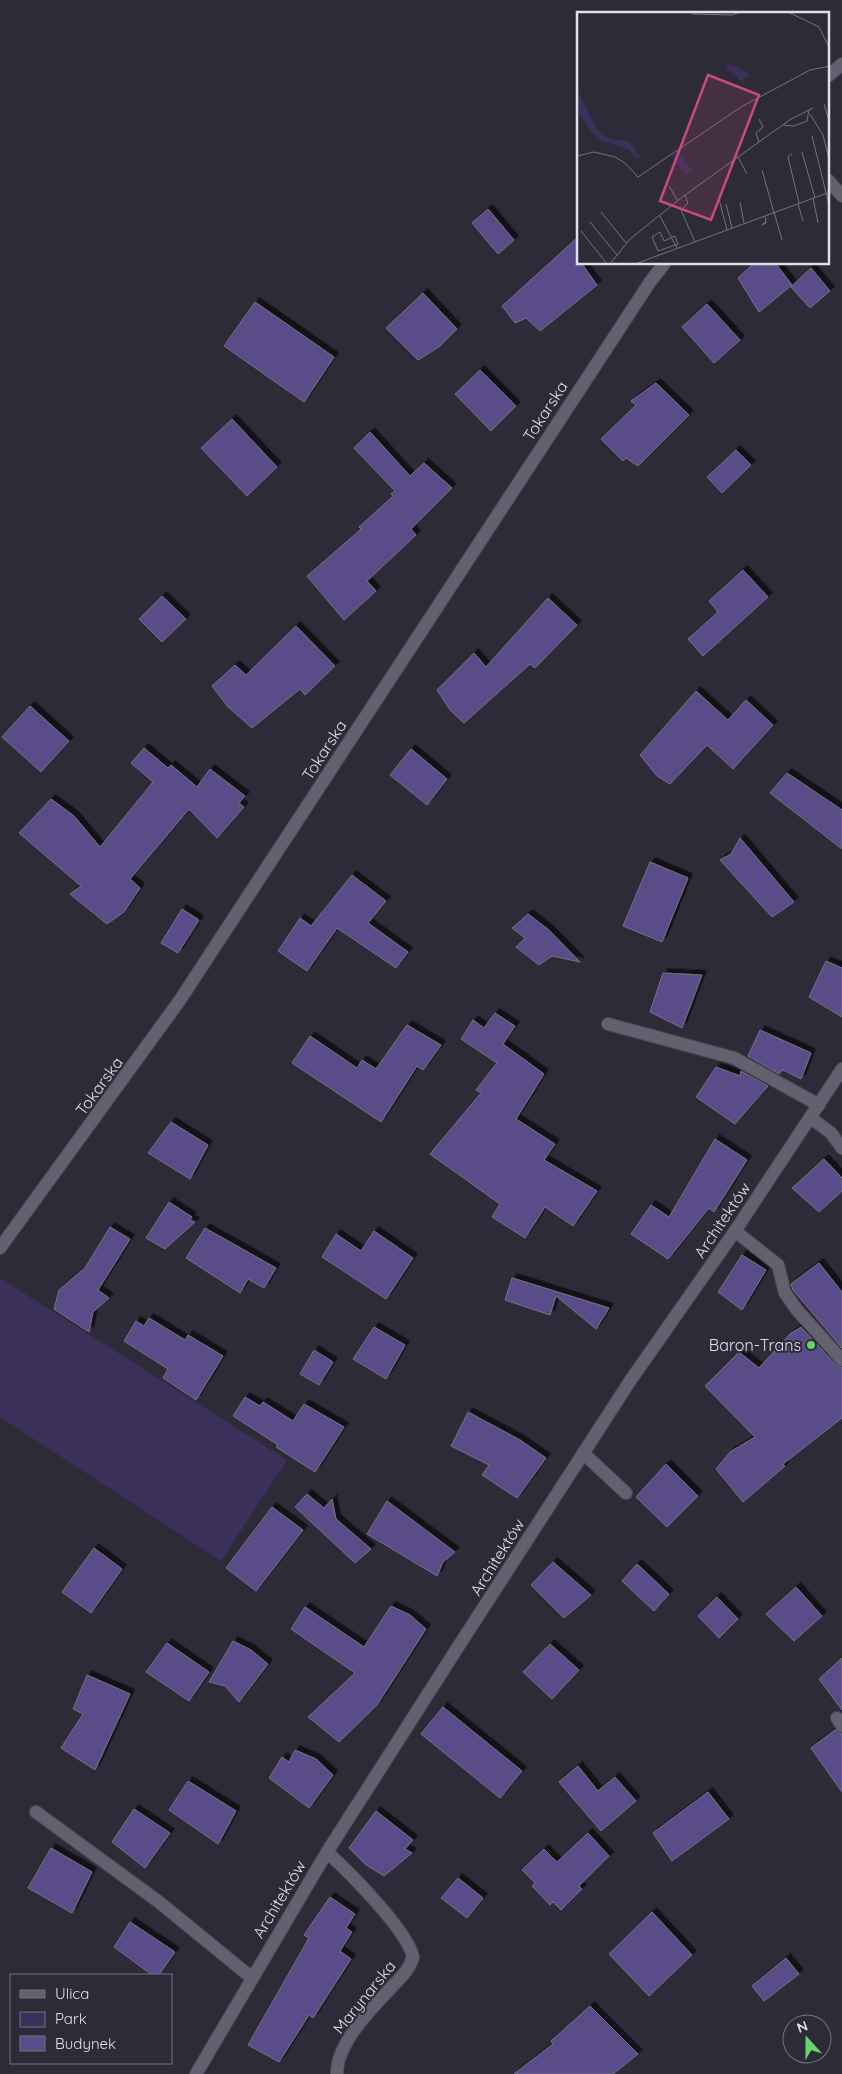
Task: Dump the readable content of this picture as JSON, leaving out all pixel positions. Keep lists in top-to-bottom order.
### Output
{
  "streets": {
    "street": ["Tokarska", "Architektów", "Marynarska"]
  },
  "crossings": [
    ["Architektów", "Marynarska"]
  ],
  "places": ["Baron-Trans"],
  "legend": ["Ulica", "Park", "Budynek"],
  "north": "top"
}
